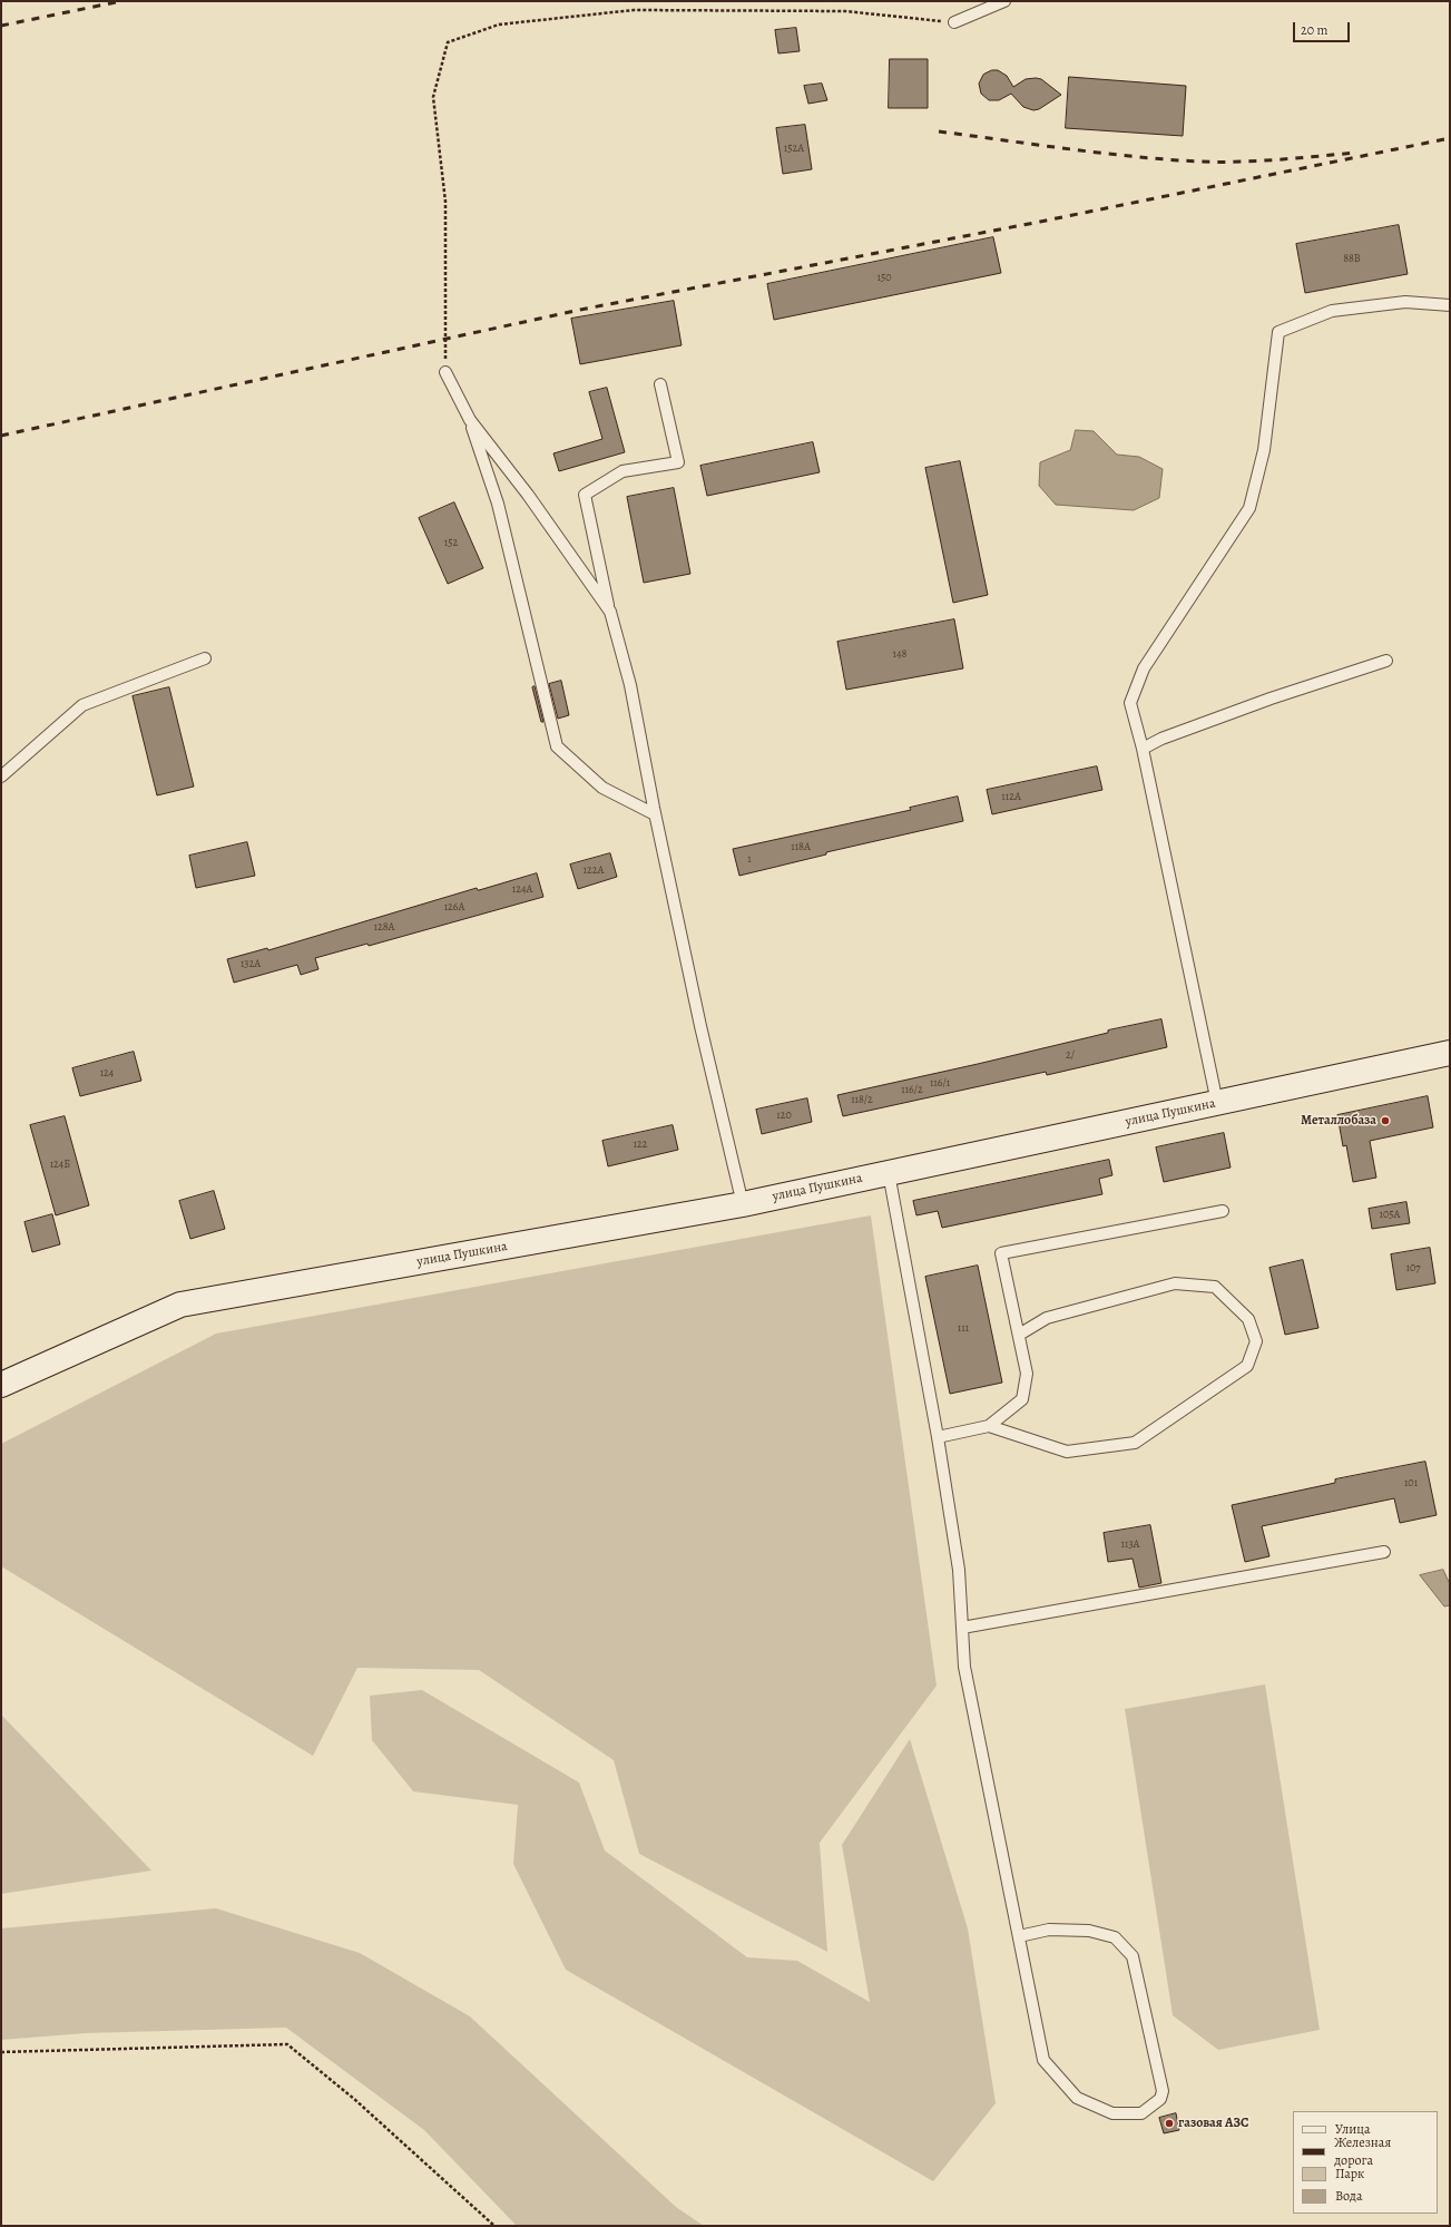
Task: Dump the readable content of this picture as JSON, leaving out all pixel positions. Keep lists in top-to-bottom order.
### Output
{
  "streets": {
    "main road": ["улица Пушкина"]
  },
  "places": ["Металлобаза", "газовая АЗС"],
  "house_numbers": [
    "152А",
    "88В",
    "150",
    "152",
    "148",
    "112А",
    "118А",
    "1",
    "122А",
    "124А",
    "126А",
    "128А",
    "132А",
    "2/",
    "124",
    "116/1",
    "116/2",
    "118/2",
    "120",
    "122",
    "124Б",
    "105А",
    "107",
    "111",
    "101",
    "113А"
  ],
  "legend": [
    "Улица",
    "Железная дорога",
    "Парк",
    "Вода"
  ],
  "scale_bar": "20 m"
}
